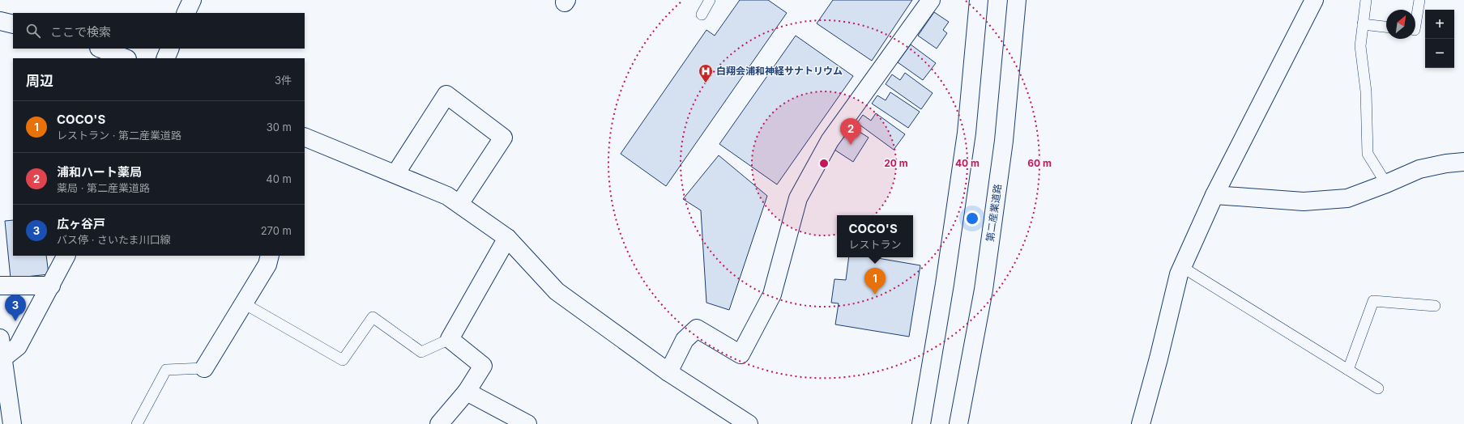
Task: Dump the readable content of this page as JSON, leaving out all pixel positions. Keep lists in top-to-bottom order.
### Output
{
  "streets": {
    "street": ["第二産業道路"]
  },
  "places": {
    "hospital": ["白翔会浦和神経サナトリウム"]
  },
  "north": "top right",
  "page": {
    "map_buttons": ["+", "−"],
    "search": "ここで検索",
    "heading": ["周辺", "3件"],
    "list": [
      {
        "mark": "1",
        "name": "COCO'S",
        "note": "レストラン · 第二産業道路",
        "value": "30 m"
      },
      {
        "mark": "2",
        "name": "浦和ハート薬局",
        "note": "薬局 · 第二産業道路",
        "value": "40 m"
      },
      {
        "mark": "3",
        "name": "広ヶ谷戸",
        "note": "バス停 · さいたま川口線",
        "value": "270 m"
      }
    ],
    "pins": ["2", "1", "3"],
    "popup": ["COCO'S", "レストラン"]
  },
  "rings": ["20 m", "40 m", "60 m"]
}
